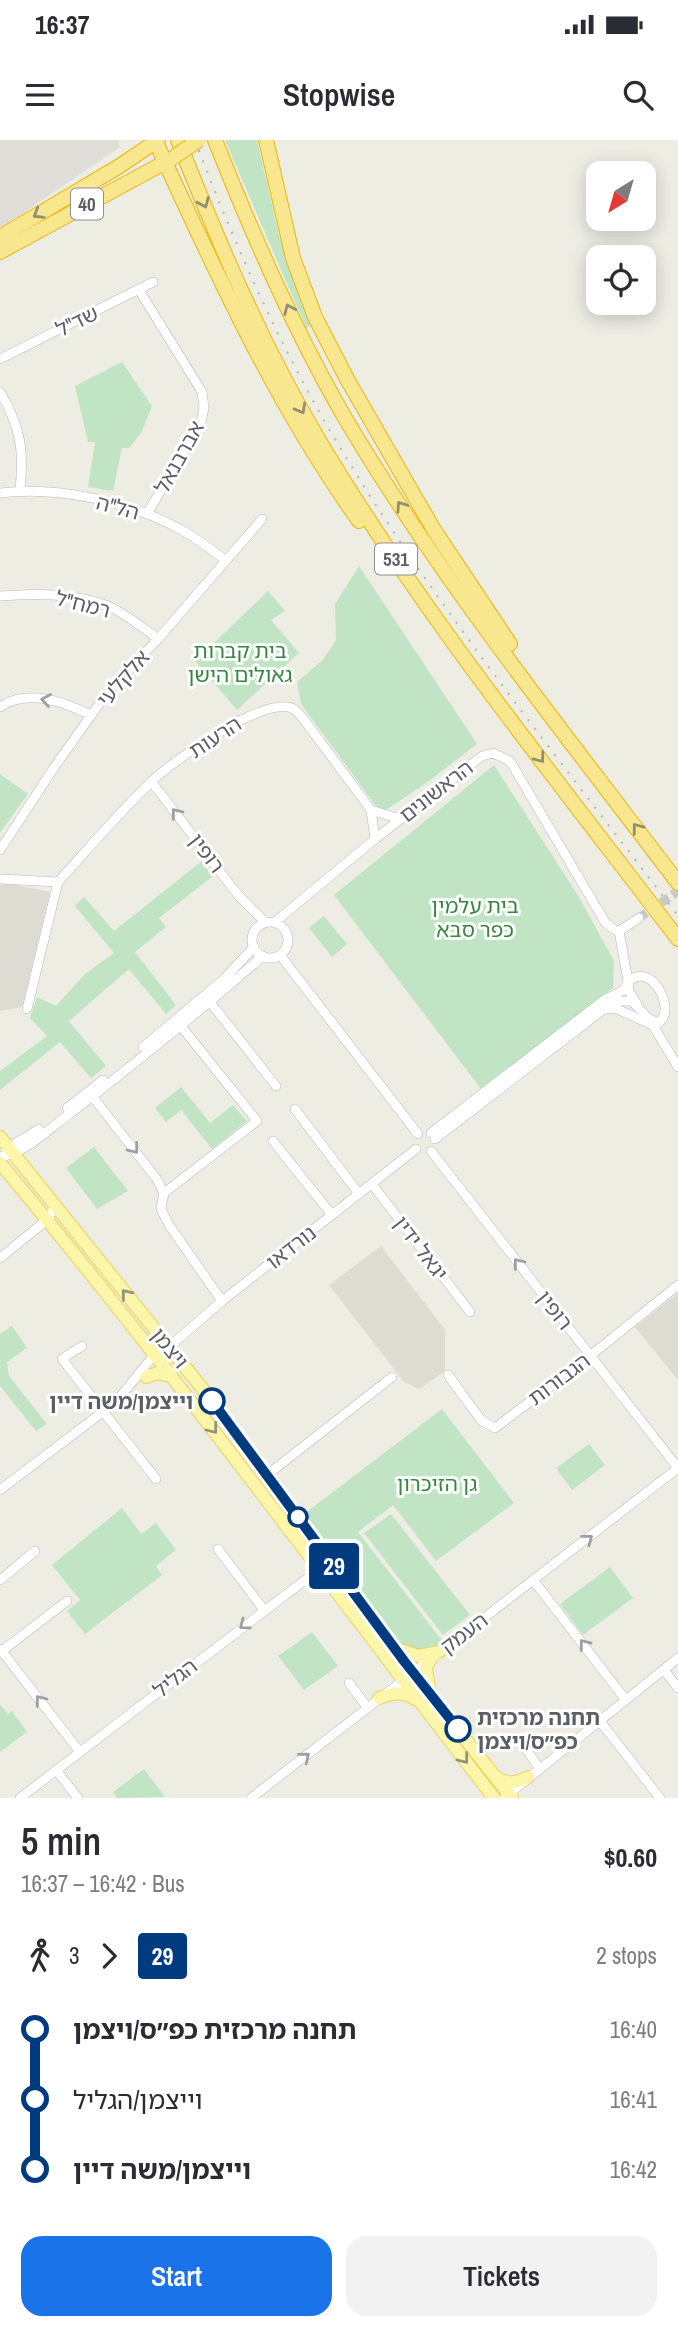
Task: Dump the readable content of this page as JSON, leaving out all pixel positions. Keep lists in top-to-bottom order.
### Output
{
  "streets": {
    "highway": ["40", "531"],
    "main road": ["ויצמן"],
    "street": [
      "שד\"ל",
      "אברבנאל",
      "הל\"ה",
      "רמח\"ל",
      "אלקלעי",
      "הרעות",
      "הראשונים",
      "רופין",
      "נורדאו",
      "יגאל ידין",
      "הגבורות",
      "העמק",
      "הגליל"
    ]
  },
  "crossings": [
    ["שד\"ל", "אברבנאל"],
    ["אברבנאל", "הל\"ה"],
    ["הל\"ה", "אלקלעי"],
    ["רמח\"ל", "אלקלעי"],
    ["הרעות", "רופין"],
    ["הראשונים", "רופין"],
    ["רופין", "נורדאו"],
    ["רופין", "הגבורות"],
    ["רופין", "העמק"],
    ["נורדאו", "יגאל ידין"],
    ["נורדאו", "ויצמן"],
    ["ויצמן", "העמק"],
    ["ויצמן", "הגליל"]
  ],
  "one_way": ["רופין", "העמק", "הגליל"],
  "parks": ["בית קברות גאולים הישן", "בית עלמין כפר סבא", "גן הזיכרון"],
  "places": ["וייצמן/משה דיין", "תחנה מרכזית כפ״ס/ויצמן"],
  "lines": ["bus line 29"],
  "north": "bottom left",
  "page": {
    "status": "16:37",
    "header": "Stopwise",
    "on_map": "29",
    "heading": ["5 min", "16:37 – 16:42 · Bus", "$0.60"],
    "legs": ["3", "29", "2 stops"],
    "list": [
      {
        "name": "תחנה מרכזית כפ״ס/ויצמן",
        "value": "16:40"
      },
      {
        "name": "וייצמן/הגליל",
        "value": "16:41"
      },
      {
        "name": "וייצמן/משה דיין",
        "value": "16:42"
      }
    ],
    "buttons": ["Start", "Tickets"]
  }
}
